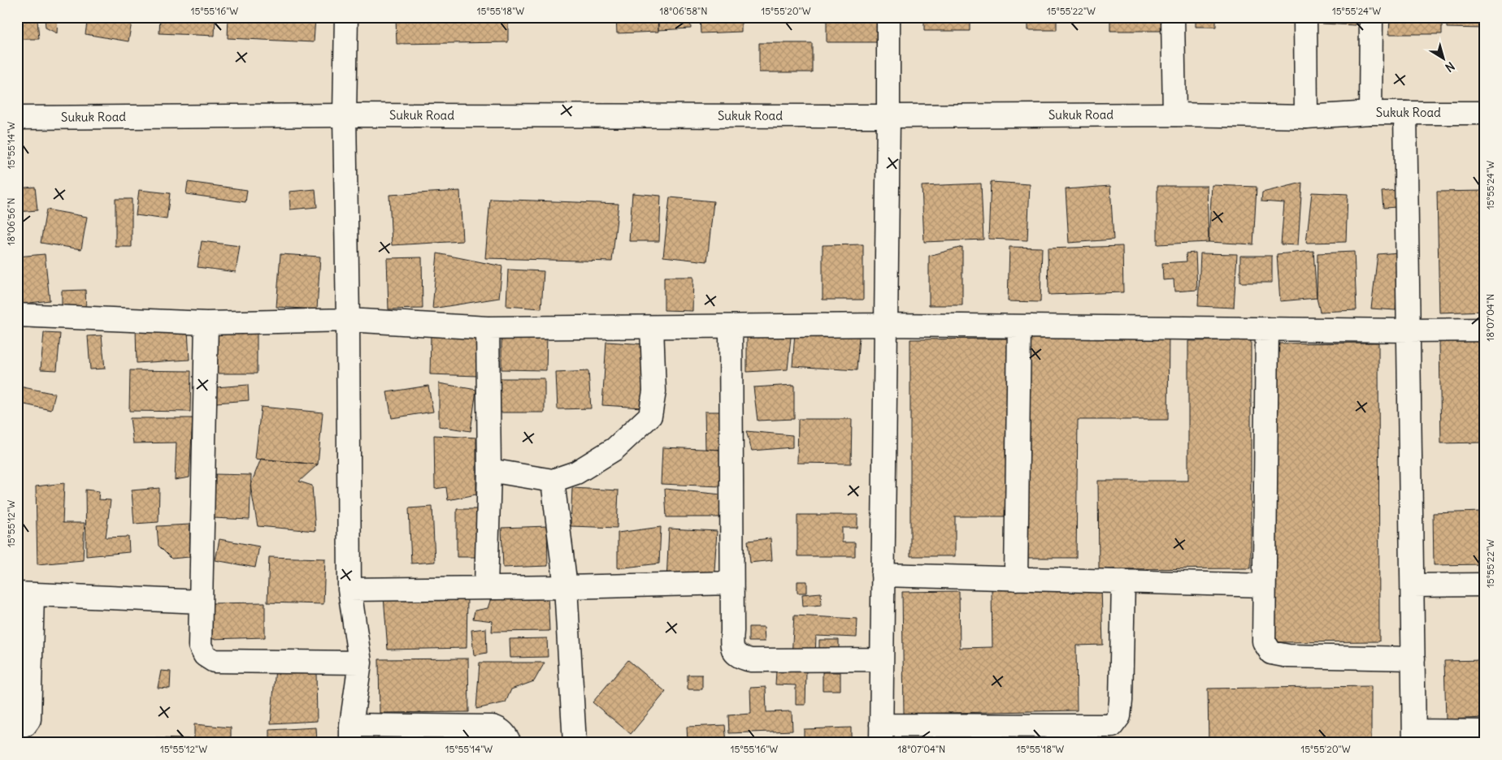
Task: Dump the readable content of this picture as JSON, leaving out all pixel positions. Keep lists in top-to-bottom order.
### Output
{
  "streets": {
    "street": ["Sukuk Road"]
  },
  "north": "bottom right",
  "coordinates": [
    "15°55'16\"W",
    "15°55'18\"W",
    "18°06'58\"N",
    "15°55'20\"W",
    "15°55'22\"W",
    "15°55'24\"W",
    "15°55'14\"W",
    "18°06'56\"N",
    "18°07'04\"N",
    "15°55'12\"W"
  ]
}
